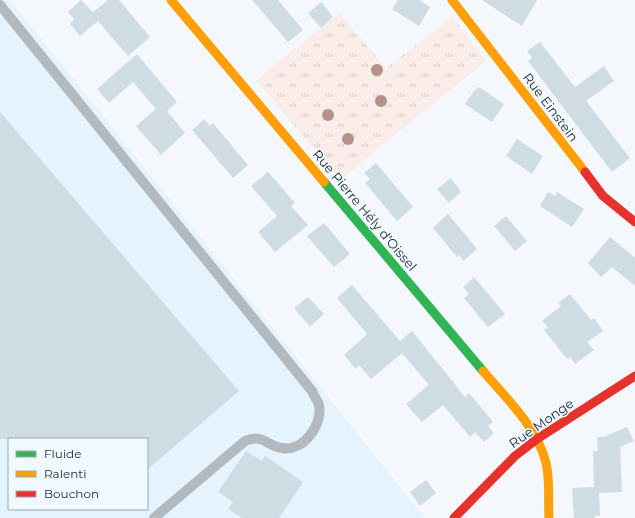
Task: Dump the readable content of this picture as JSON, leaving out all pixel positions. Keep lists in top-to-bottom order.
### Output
{
  "streets": {
    "street": ["Rue Einstein", "Rue Pierre Hély d'Oissel", "Rue Monge"]
  },
  "crossings": [
    ["Rue Pierre Hély d'Oissel", "Rue Monge"]
  ],
  "legend": ["Fluide", "Ralenti", "Bouchon"]
}
